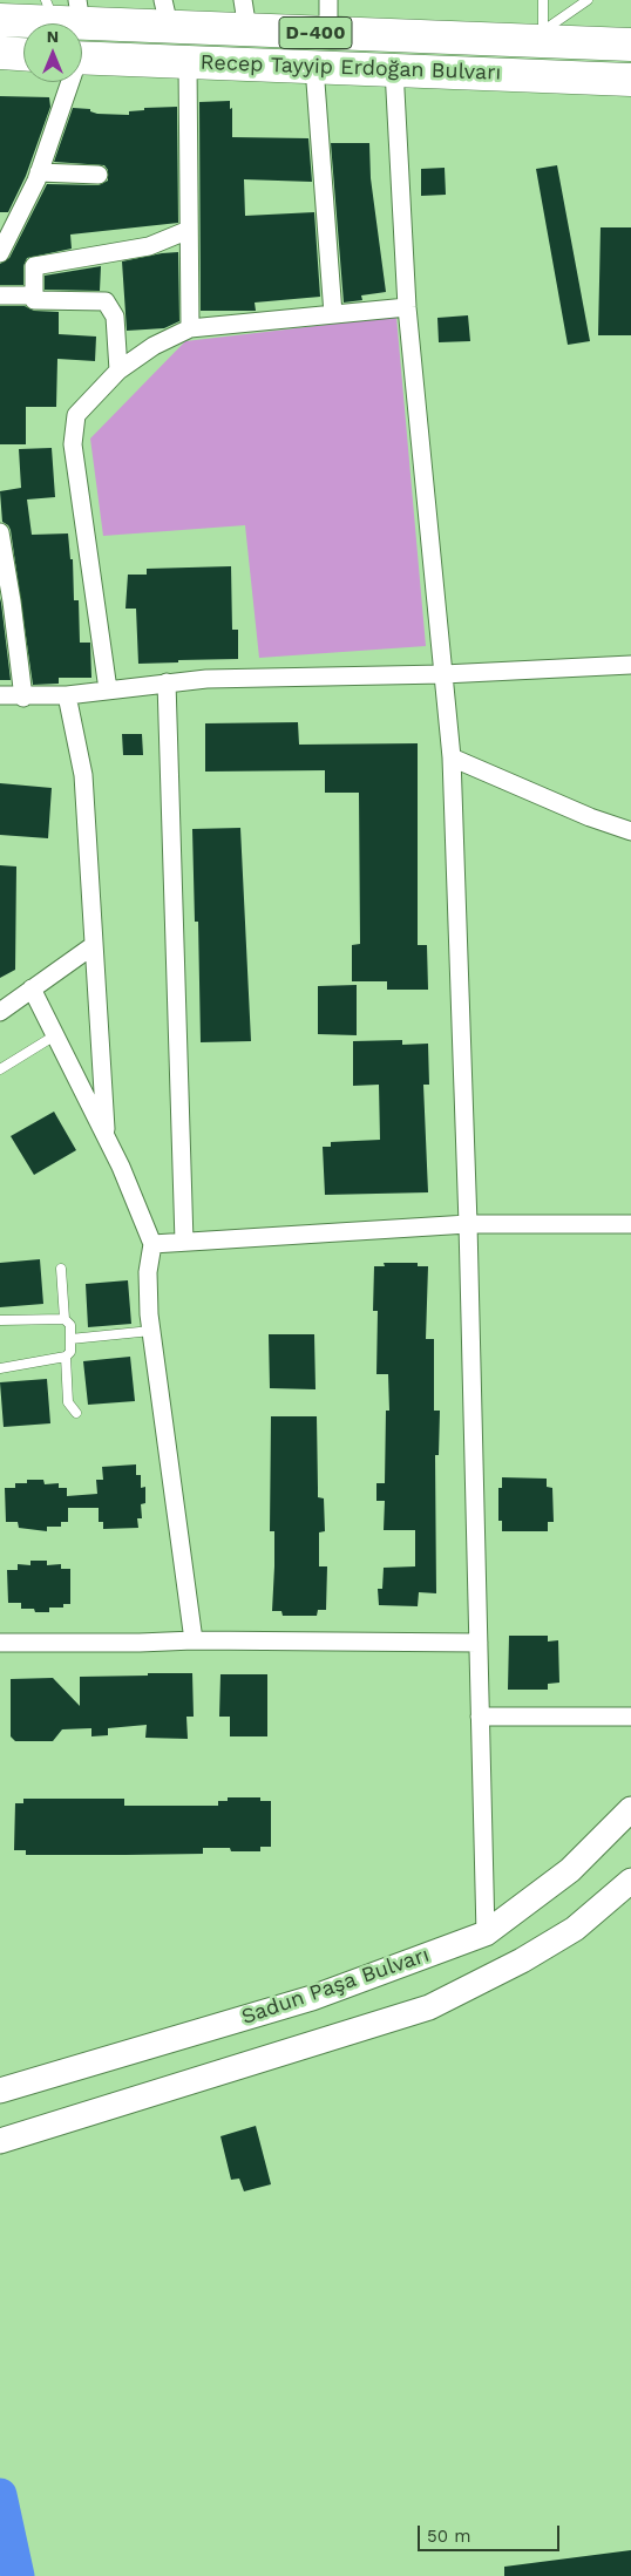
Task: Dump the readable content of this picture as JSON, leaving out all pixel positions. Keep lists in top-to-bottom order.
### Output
{
  "streets": {
    "highway": ["D-400", "Recep Tayyip Erdoğan Bulvarı"],
    "main road": ["Sadun Paşa Bulvarı"]
  },
  "scale_bar": "50 m",
  "north": "top"
}
